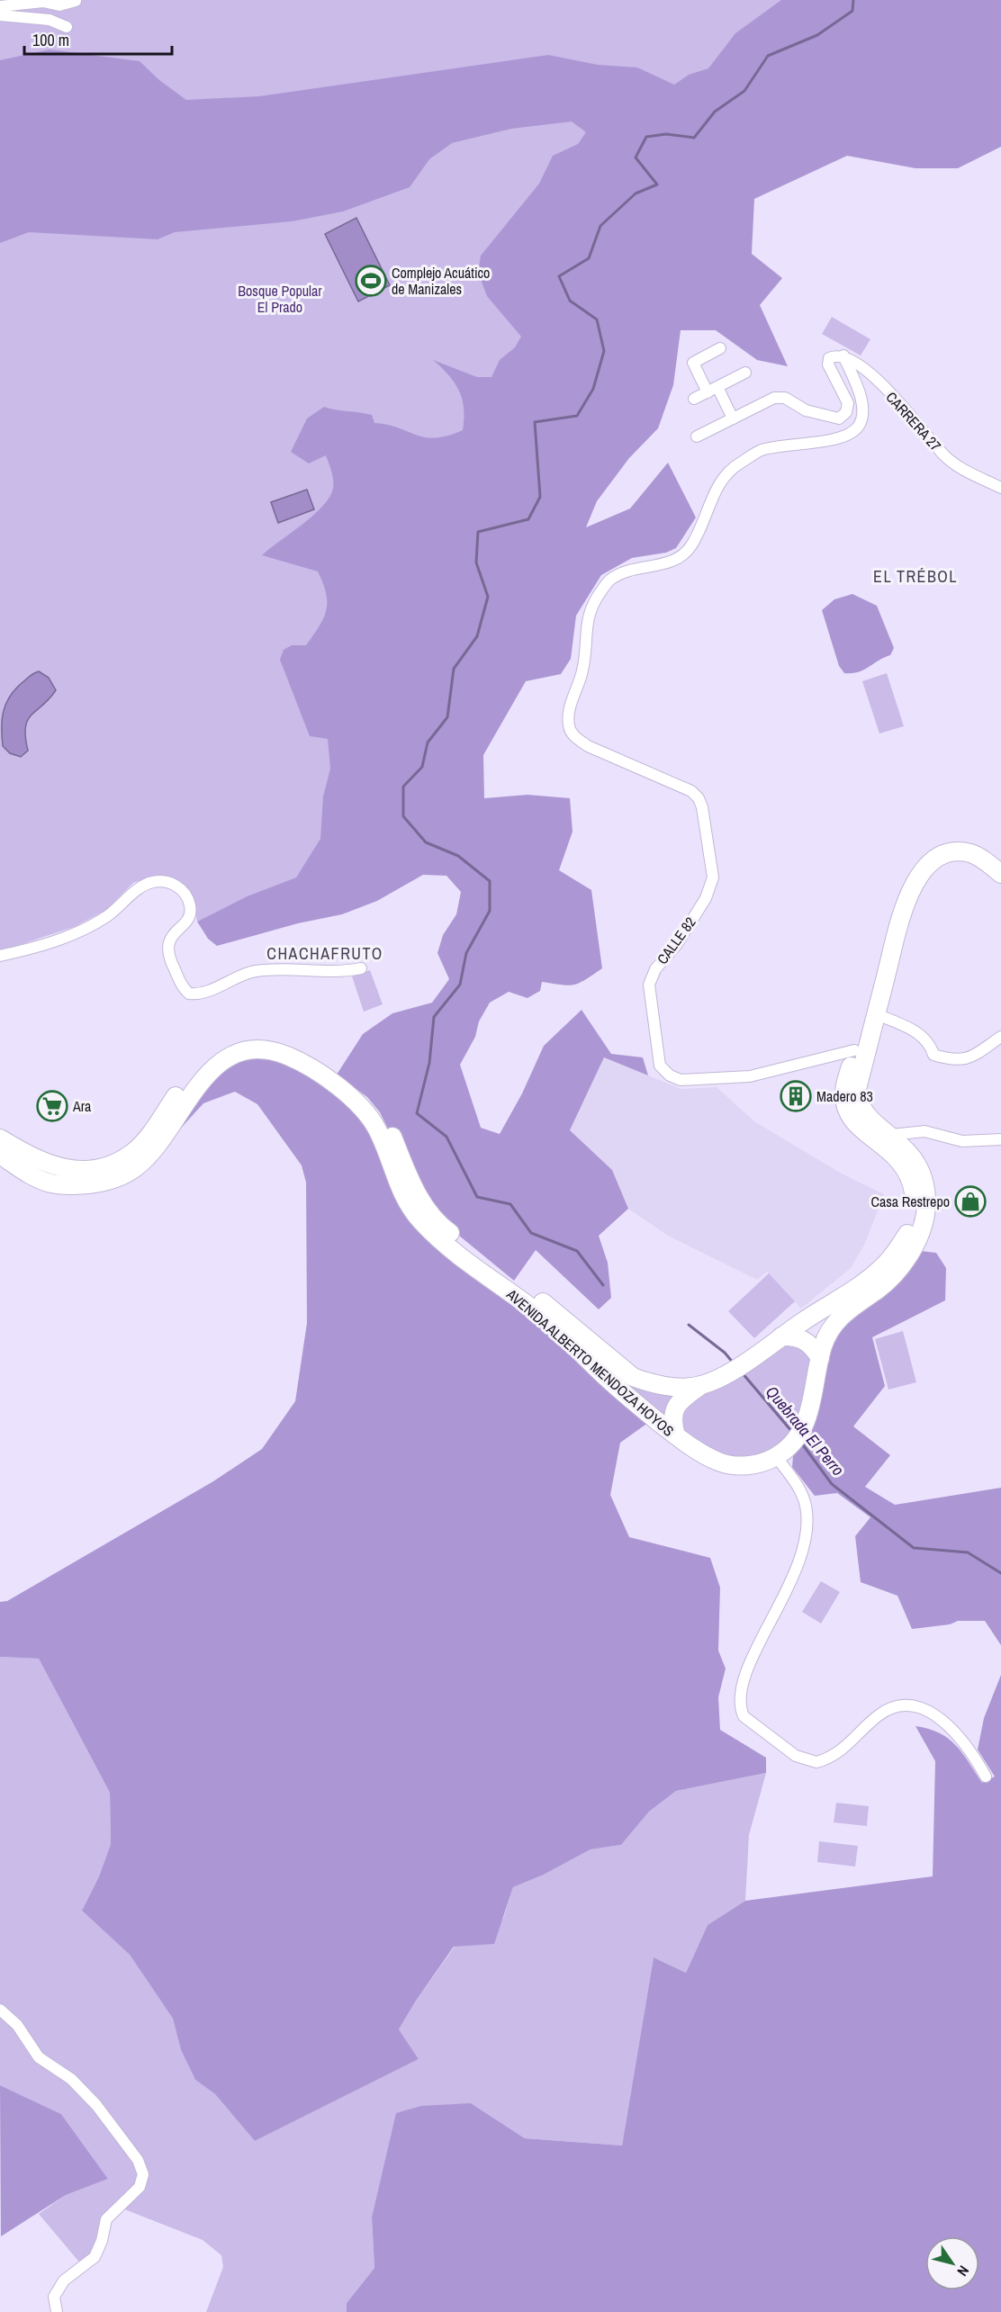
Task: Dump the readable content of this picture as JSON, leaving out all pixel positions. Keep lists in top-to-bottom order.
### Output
{
  "streets": {
    "main road": ["AVENIDA ALBERTO MENDOZA HOYOS"],
    "street": ["CARRERA 27", "CALLE 82"]
  },
  "crossings": [
    ["CARRERA 27", "CALLE 82"],
    ["CALLE 82", "AVENIDA ALBERTO MENDOZA HOYOS"]
  ],
  "districts": ["EL TRÉBOL", "CHACHAFRUTO"],
  "water": ["Quebrada El Perro"],
  "parks": ["Bosque Popular El Prado"],
  "places": {
    "sports": ["Complejo Acuático de Manizales"],
    "building": ["Madero 83"],
    "supermarket": ["Ara"],
    "shop": ["Casa Restrepo"]
  },
  "scale_bar": "100 m",
  "north": "bottom right"
}
